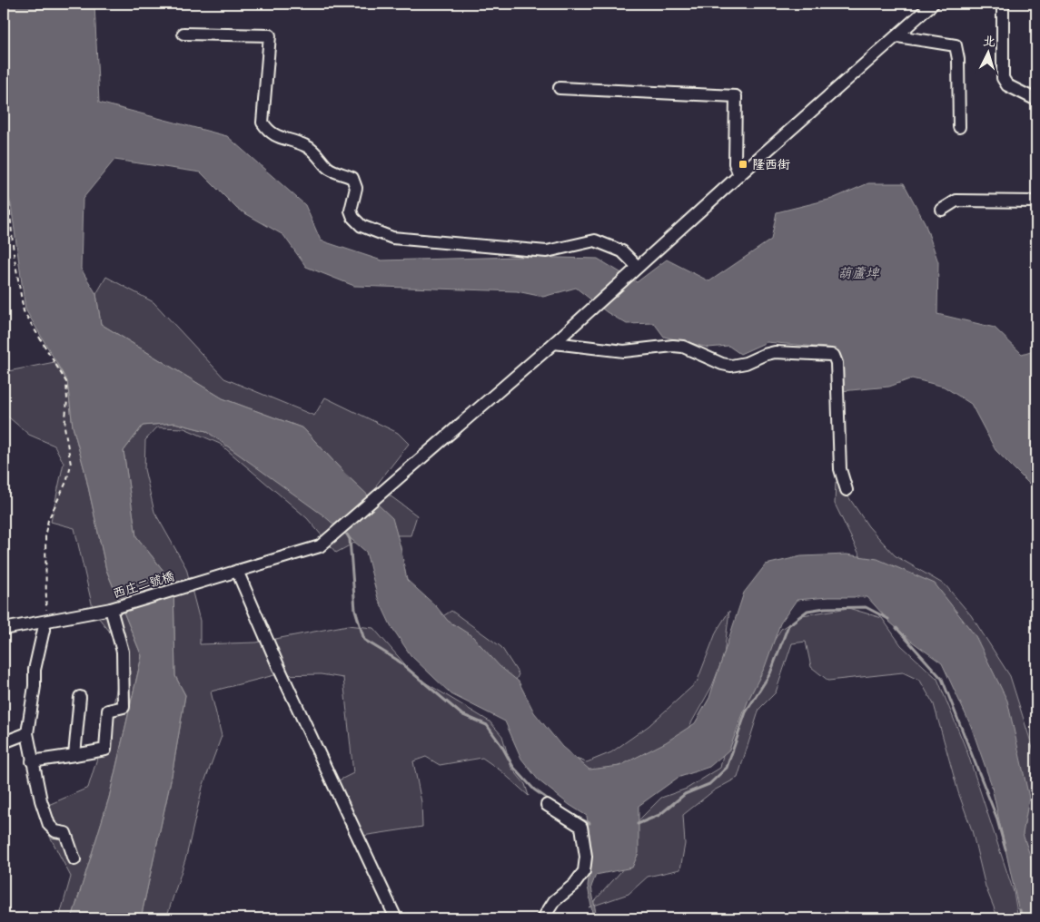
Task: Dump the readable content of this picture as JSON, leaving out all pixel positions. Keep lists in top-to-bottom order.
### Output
{
  "streets": {
    "street": ["西庄二號橋"]
  },
  "water": ["葫蘆埤"],
  "places": {
    "transit": ["隆西街"]
  },
  "north": "top"
}
